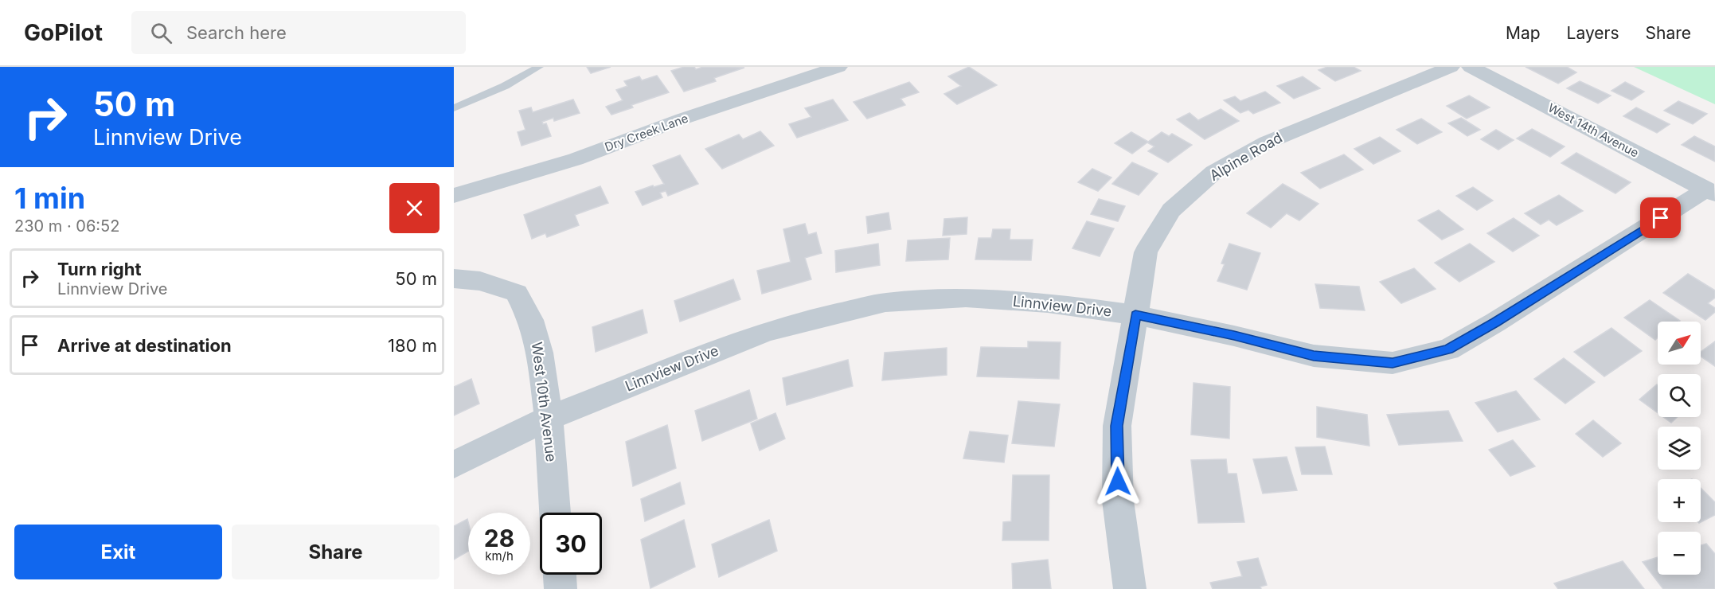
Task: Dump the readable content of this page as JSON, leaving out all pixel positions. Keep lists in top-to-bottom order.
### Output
{
  "streets": {
    "street": [
      "West 14th Avenue",
      "Dry Creek Lane",
      "Alpine Road",
      "Linnview Drive",
      "West 10th Avenue"
    ]
  },
  "crossings": [
    ["West 14th Avenue", "Linnview Drive"],
    ["Alpine Road", "Linnview Drive"],
    ["Linnview Drive", "West 10th Avenue"]
  ],
  "north": "top right",
  "page": {
    "header": "GoPilot",
    "search": "Search here",
    "nav": ["Map", "Layers", "Share"],
    "turn": ["50 m", "Linnview Drive"],
    "heading": ["1 min", "230 m · 06:52"],
    "list": [
      {
        "name": "Turn right",
        "note": "Linnview Drive",
        "value": "50 m"
      },
      {
        "name": "Arrive at destination",
        "value": "180 m"
      }
    ],
    "map_buttons": ["+", "−"],
    "speed": "28 km/h",
    "limit": "30",
    "buttons": ["Exit", "Share"]
  }
}
